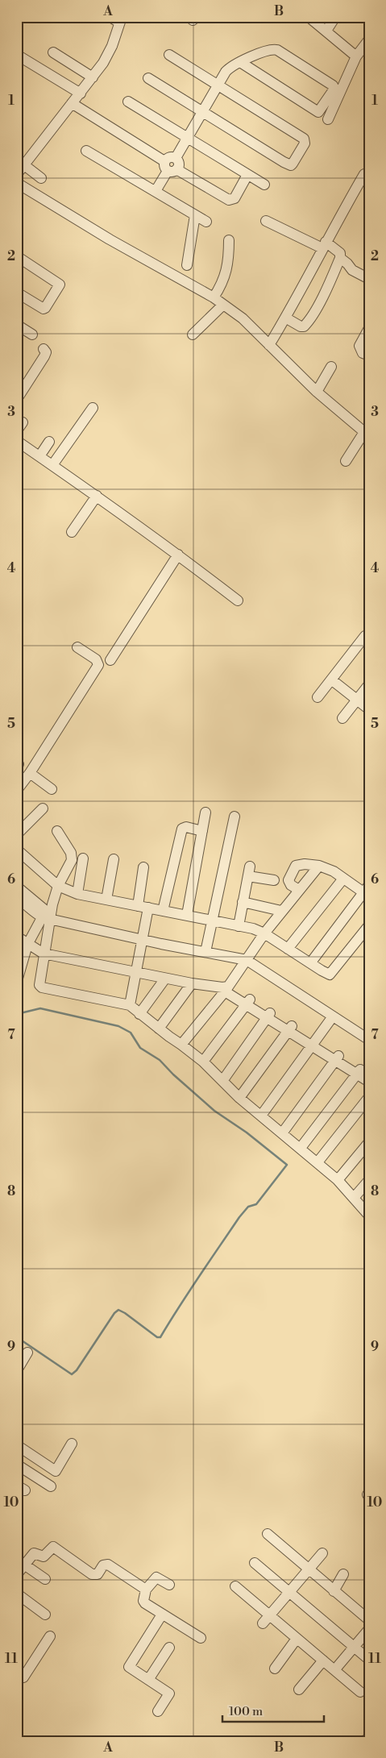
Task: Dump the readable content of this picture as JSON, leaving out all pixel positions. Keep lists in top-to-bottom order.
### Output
{
  "scale_bar": "100 m",
  "grid": {
    "columns": ["A", "B"],
    "rows": [
      "1",
      "2",
      "3",
      "4",
      "5",
      "6",
      "7",
      "8",
      "9",
      "10",
      "11"
    ]
  }
}
